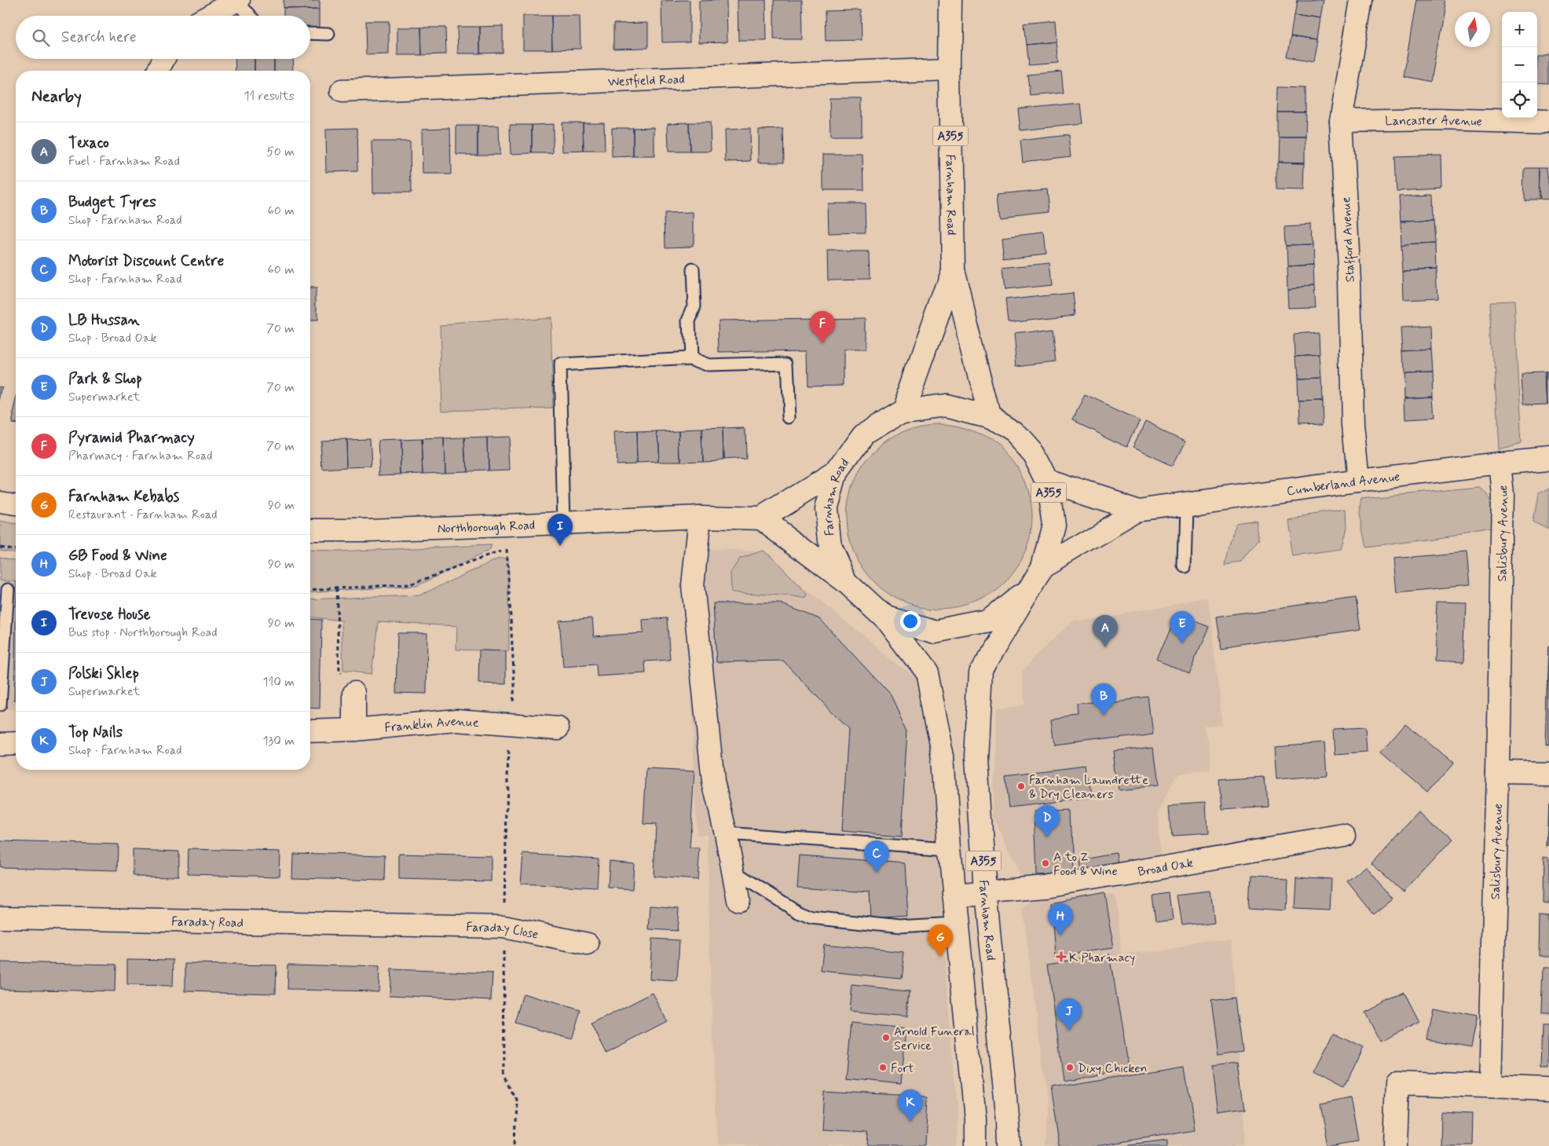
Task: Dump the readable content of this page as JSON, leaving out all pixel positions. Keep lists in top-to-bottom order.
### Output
{
  "streets": {
    "street": [
      "Westfield Road",
      "Lancaster Avenue",
      "A355",
      "Farnham Road",
      "Stafford Avenue",
      "Cumberland Avenue",
      "Northborough Road",
      "Salisbury Avenue",
      "Franklin Avenue",
      "Broad Oak",
      "Faraday Road",
      "Faraday Close"
    ]
  },
  "crossings": [
    ["Westfield Road", "Farnham Road"],
    ["Lancaster Avenue", "Stafford Avenue"],
    ["Farnham Road", "Cumberland Avenue"],
    ["Farnham Road", "Broad Oak"],
    ["Stafford Avenue", "Cumberland Avenue"],
    ["Cumberland Avenue", "Salisbury Avenue"],
    ["Faraday Road", "Faraday Close"]
  ],
  "places": {
    "other": [
      "Farnham Laundrette & Dry Cleaners",
      "A to Z Food & Wine",
      "Arnold Funeral Service",
      "Fort",
      "Dixy Chicken"
    ],
    "health": ["K Pharmacy"]
  },
  "north": "top",
  "page": {
    "map_buttons": ["+", "−"],
    "search": "Search here",
    "heading": ["Nearby", "11 results"],
    "list": [
      {
        "mark": "A",
        "name": "Texaco",
        "note": "Fuel · Farnham Road",
        "value": "50 m"
      },
      {
        "mark": "B",
        "name": "Budget Tyres",
        "note": "Shop · Farnham Road",
        "value": "60 m"
      },
      {
        "mark": "C",
        "name": "Motorist Discount Centre",
        "note": "Shop · Farnham Road",
        "value": "60 m"
      },
      {
        "mark": "D",
        "name": "LB Hussan",
        "note": "Shop · Broad Oak",
        "value": "70 m"
      },
      {
        "mark": "E",
        "name": "Park & Shop",
        "note": "Supermarket",
        "value": "70 m"
      },
      {
        "mark": "F",
        "name": "Pyramid Pharmacy",
        "note": "Pharmacy · Farnham Road",
        "value": "70 m"
      },
      {
        "mark": "G",
        "name": "Farnham Kebabs",
        "note": "Restaurant · Farnham Road",
        "value": "90 m"
      },
      {
        "mark": "H",
        "name": "GB Food & Wine",
        "note": "Shop · Broad Oak",
        "value": "90 m"
      },
      {
        "mark": "I",
        "name": "Trevose House",
        "note": "Bus stop · Northborough Road",
        "value": "90 m"
      },
      {
        "mark": "J",
        "name": "Polski Sklep",
        "note": "Supermarket",
        "value": "110 m"
      },
      {
        "mark": "K",
        "name": "Top Nails",
        "note": "Shop · Farnham Road",
        "value": "130 m"
      }
    ],
    "pins": [
      "F",
      "I",
      "E",
      "A",
      "B",
      "D",
      "C",
      "H",
      "G",
      "J",
      "K"
    ]
  }
}
